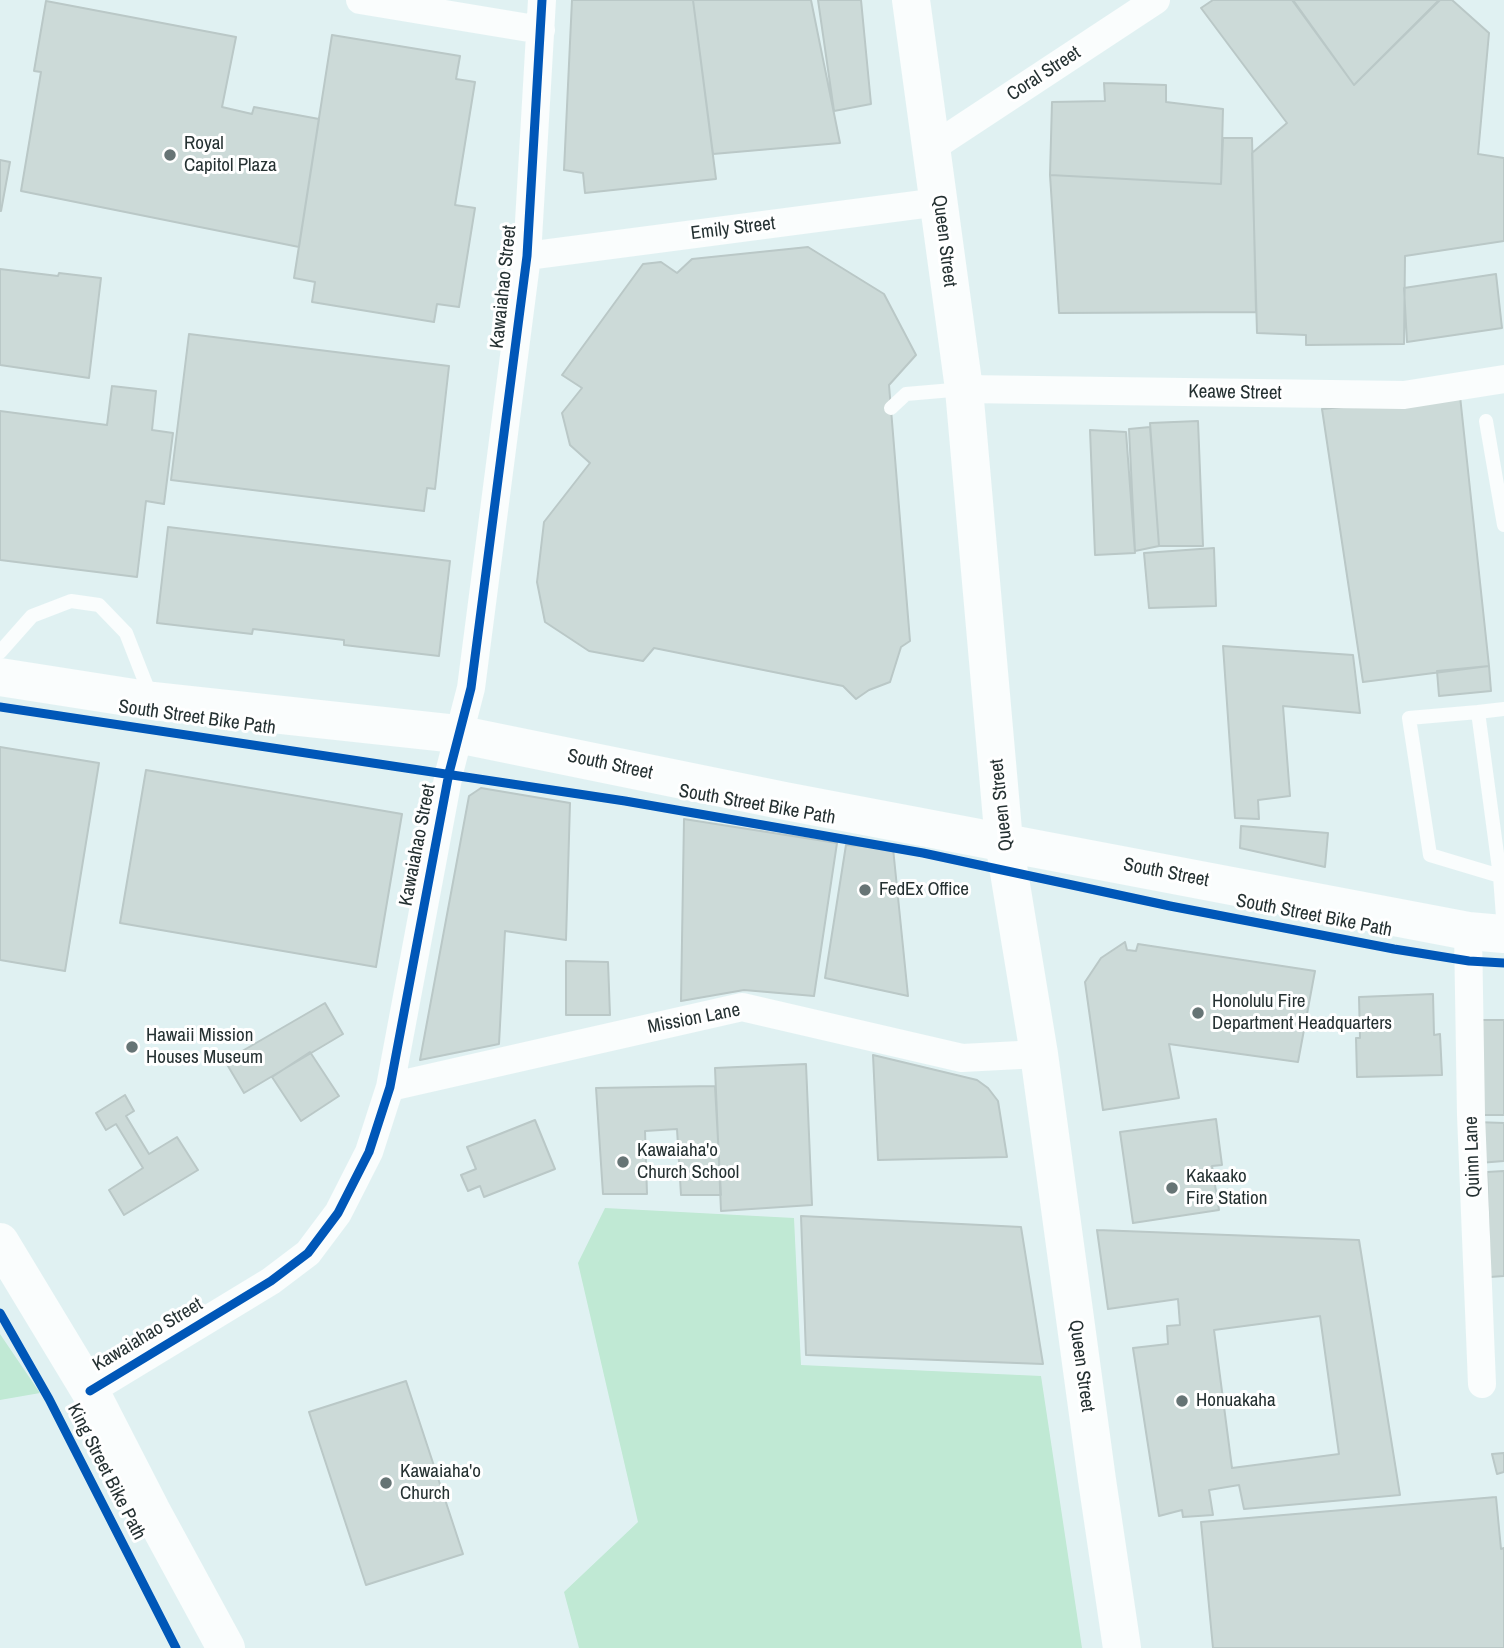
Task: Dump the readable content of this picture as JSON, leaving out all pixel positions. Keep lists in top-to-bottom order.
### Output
{
  "streets": {
    "main road": ["Queen Street", "South Street"],
    "street": [
      "Coral Street",
      "Emily Street",
      "Kawaiahao Street",
      "Keawe Street",
      "Mission Lane",
      "Quinn Lane"
    ],
    "cycle path": ["South Street Bike Path", "King Street Bike Path"]
  },
  "crossings": [
    ["Coral Street", "Queen Street"],
    ["Emily Street", "Queen Street"],
    ["Emily Street", "Kawaiahao Street"],
    ["Queen Street", "Keawe Street"],
    ["Queen Street", "South Street"],
    ["Queen Street", "Mission Lane"],
    ["Kawaiahao Street", "South Street"],
    ["Kawaiahao Street", "Mission Lane"],
    ["South Street", "Quinn Lane"]
  ],
  "places": [
    "Royal Capitol Plaza",
    "FedEx Office",
    "Honolulu Fire Department Headquarters",
    "Hawaii Mission Houses Museum",
    "Kawaiaha'o Church School",
    "Kakaako Fire Station",
    "Honuakaha",
    "Kawaiaha'o Church"
  ]
}
